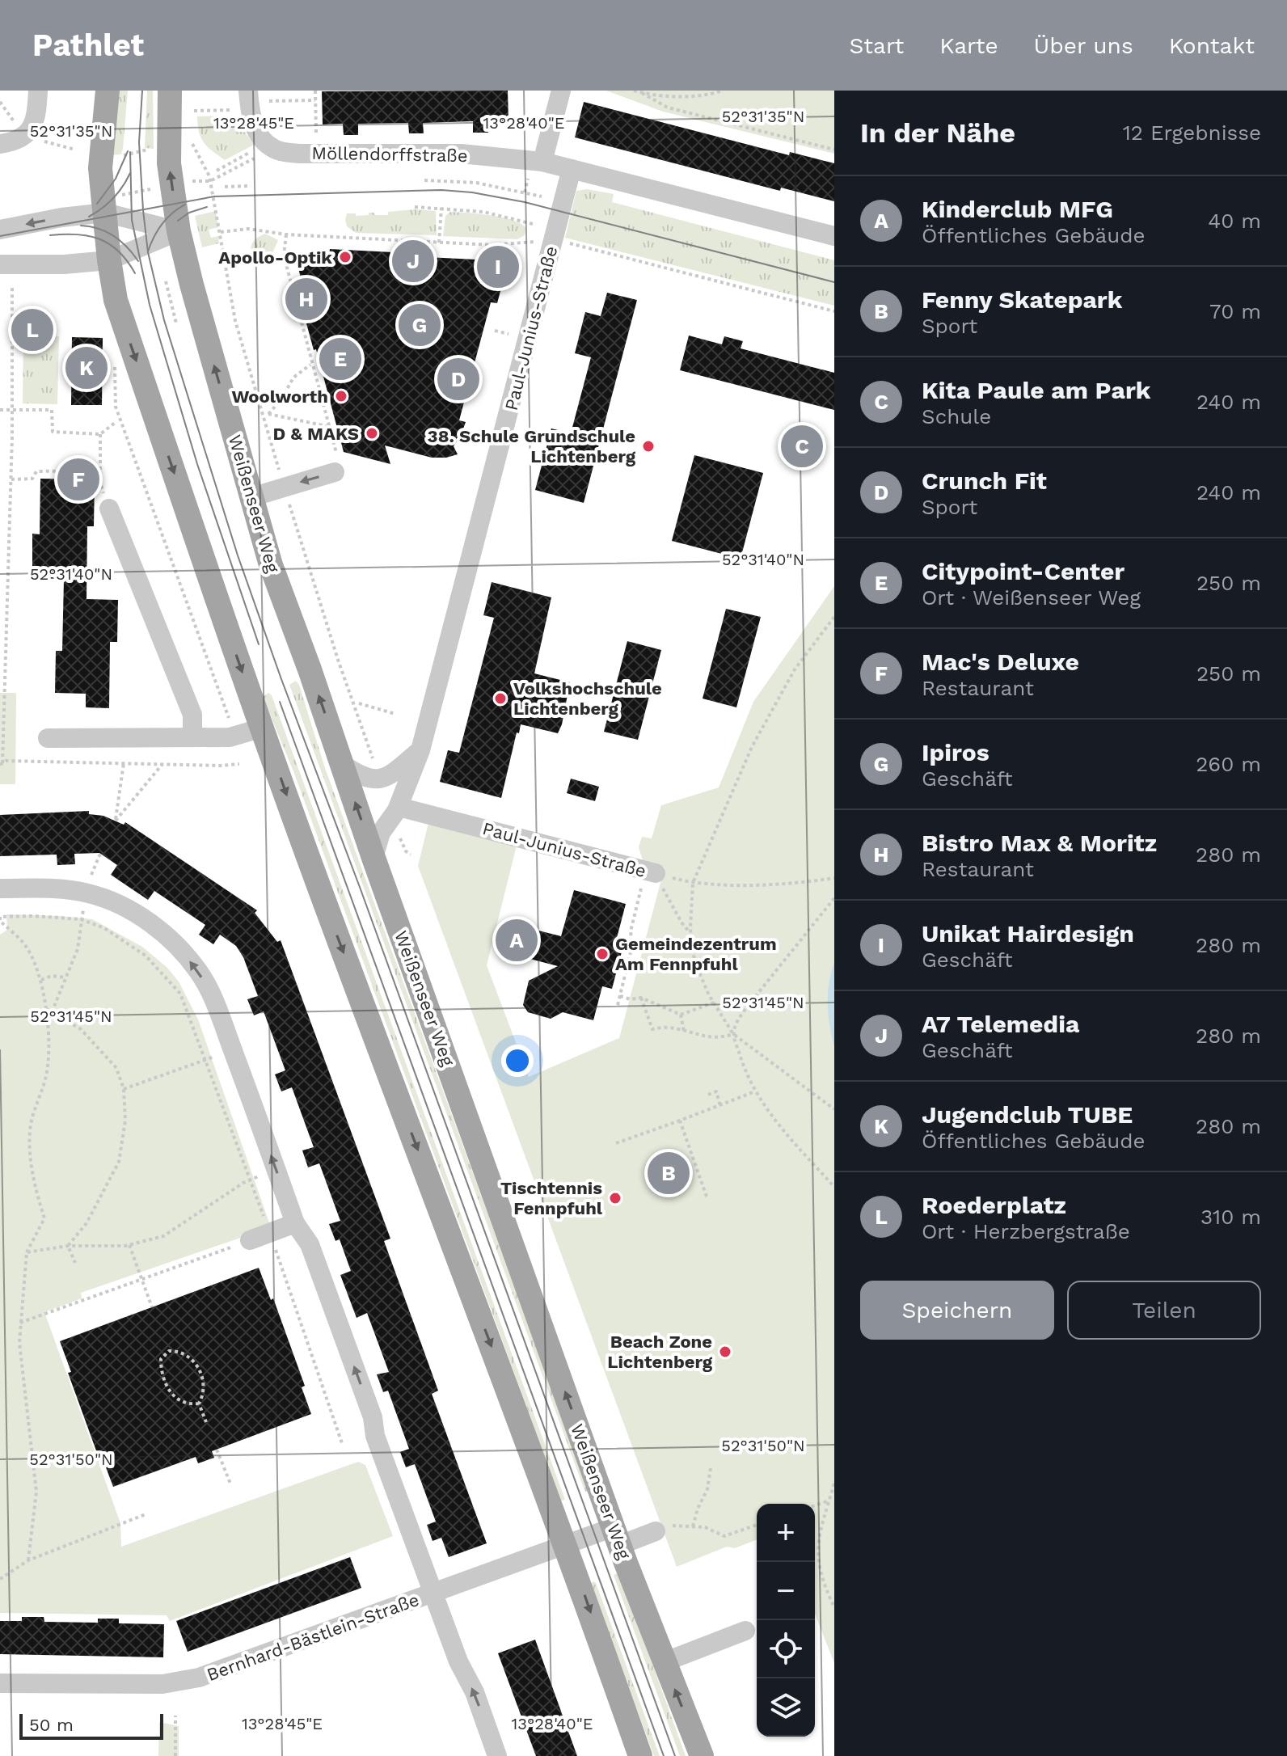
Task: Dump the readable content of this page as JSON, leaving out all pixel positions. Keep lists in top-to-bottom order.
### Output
{
  "streets": {
    "main road": ["Weißenseer Weg"],
    "street": ["Möllendorffstraße", "Paul-Junius-Straße", "Bernhard-Bästlein-Straße"]
  },
  "crossings": [
    ["Möllendorffstraße", "Paul-Junius-Straße"],
    ["Paul-Junius-Straße", "Weißenseer Weg"],
    ["Weißenseer Weg", "Bernhard-Bästlein-Straße"]
  ],
  "places": [
    "Apollo-Optik",
    "Woolworth",
    "D & MAKS",
    "38. Schule Grundschule Lichtenberg",
    "Volkshochschule Lichtenberg",
    "Gemeindezentrum Am Fennpfuhl",
    "Tischtennis Fennpfuhl",
    "Beach Zone Lichtenberg"
  ],
  "scale_bar": "50 m",
  "page": {
    "header": "Pathlet",
    "nav": [
      "Start",
      "Karte",
      "Über uns",
      "Kontakt"
    ],
    "heading": ["In der Nähe", "12 Ergebnisse"],
    "list": [
      {
        "mark": "A",
        "name": "Kinderclub MFG",
        "note": "Öffentliches Gebäude",
        "value": "40 m"
      },
      {
        "mark": "B",
        "name": "Fenny Skatepark",
        "note": "Sport",
        "value": "70 m"
      },
      {
        "mark": "C",
        "name": "Kita Paule am Park",
        "note": "Schule",
        "value": "240 m"
      },
      {
        "mark": "D",
        "name": "Crunch Fit",
        "note": "Sport",
        "value": "240 m"
      },
      {
        "mark": "E",
        "name": "Citypoint-Center",
        "note": "Ort · Weißenseer Weg",
        "value": "250 m"
      },
      {
        "mark": "F",
        "name": "Mac's Deluxe",
        "note": "Restaurant",
        "value": "250 m"
      },
      {
        "mark": "G",
        "name": "Ipiros",
        "note": "Geschäft",
        "value": "260 m"
      },
      {
        "mark": "H",
        "name": "Bistro Max & Moritz",
        "note": "Restaurant",
        "value": "280 m"
      },
      {
        "mark": "I",
        "name": "Unikat Hairdesign",
        "note": "Geschäft",
        "value": "280 m"
      },
      {
        "mark": "J",
        "name": "A7 Telemedia",
        "note": "Geschäft",
        "value": "280 m"
      },
      {
        "mark": "K",
        "name": "Jugendclub TUBE",
        "note": "Öffentliches Gebäude",
        "value": "280 m"
      },
      {
        "mark": "L",
        "name": "Roederplatz",
        "note": "Ort · Herzbergstraße",
        "value": "310 m"
      }
    ],
    "pins": [
      "J",
      "I",
      "H",
      "G",
      "L",
      "E",
      "K",
      "D",
      "C",
      "F",
      "A",
      "B"
    ],
    "buttons": ["Speichern", "Teilen"],
    "map_buttons": ["+", "−"],
    "scale": "50 m"
  },
  "coordinates": [
    "52°31'35\"N",
    "13°28'45\"E",
    "13°28'40\"E",
    "52°31'40\"N",
    "52°31'45\"N",
    "52°31'50\"N"
  ]
}
